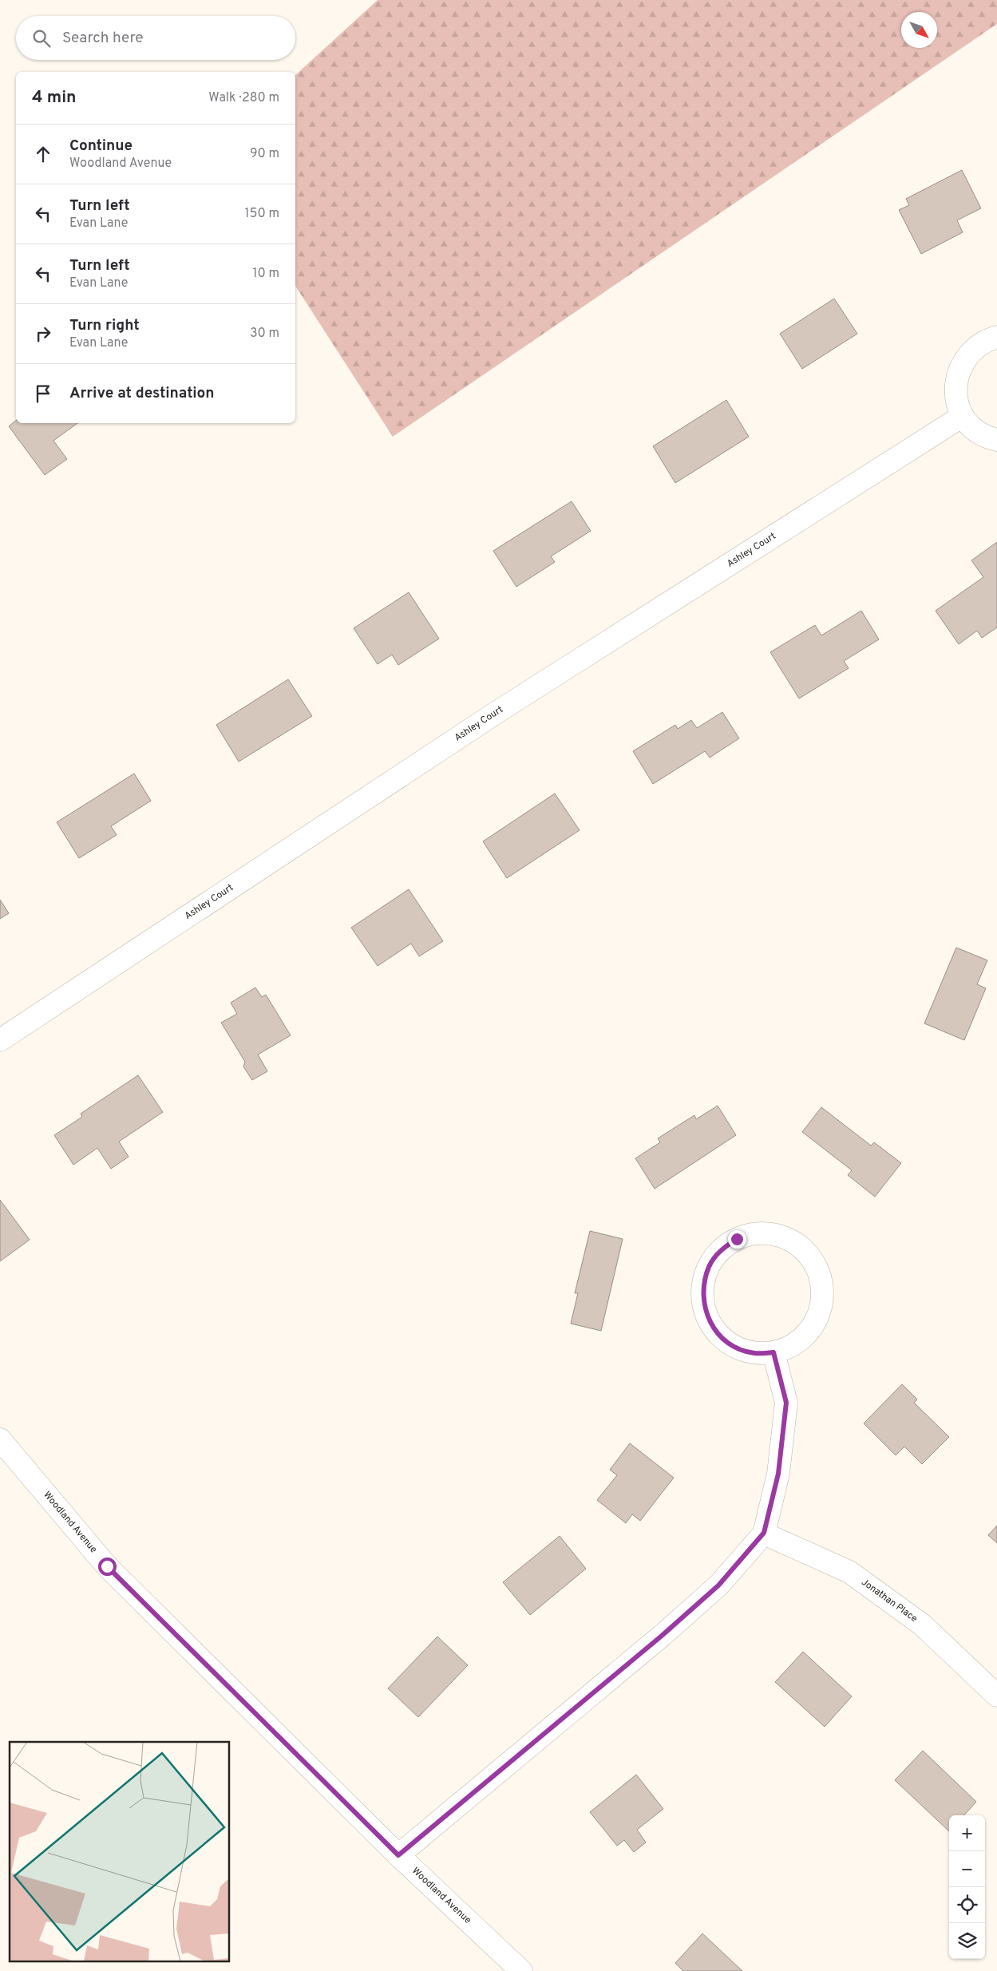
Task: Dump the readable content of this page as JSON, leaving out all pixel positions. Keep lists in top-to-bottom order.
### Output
{
  "streets": {
    "street": ["Ashley Court", "Woodland Avenue", "Jonathan Place"]
  },
  "north": "bottom right",
  "page": {
    "search": "Search here",
    "heading": ["4 min", "Walk · 280 m"],
    "list": [
      ["Continue", "Woodland Avenue", "90 m"],
      ["Turn left", "Evan Lane", "150 m"],
      ["Turn left", "Evan Lane", "10 m"],
      ["Turn right", "Evan Lane", "30 m"],
      "Arrive at destination"
    ],
    "map_buttons": ["+", "−"]
  }
}
